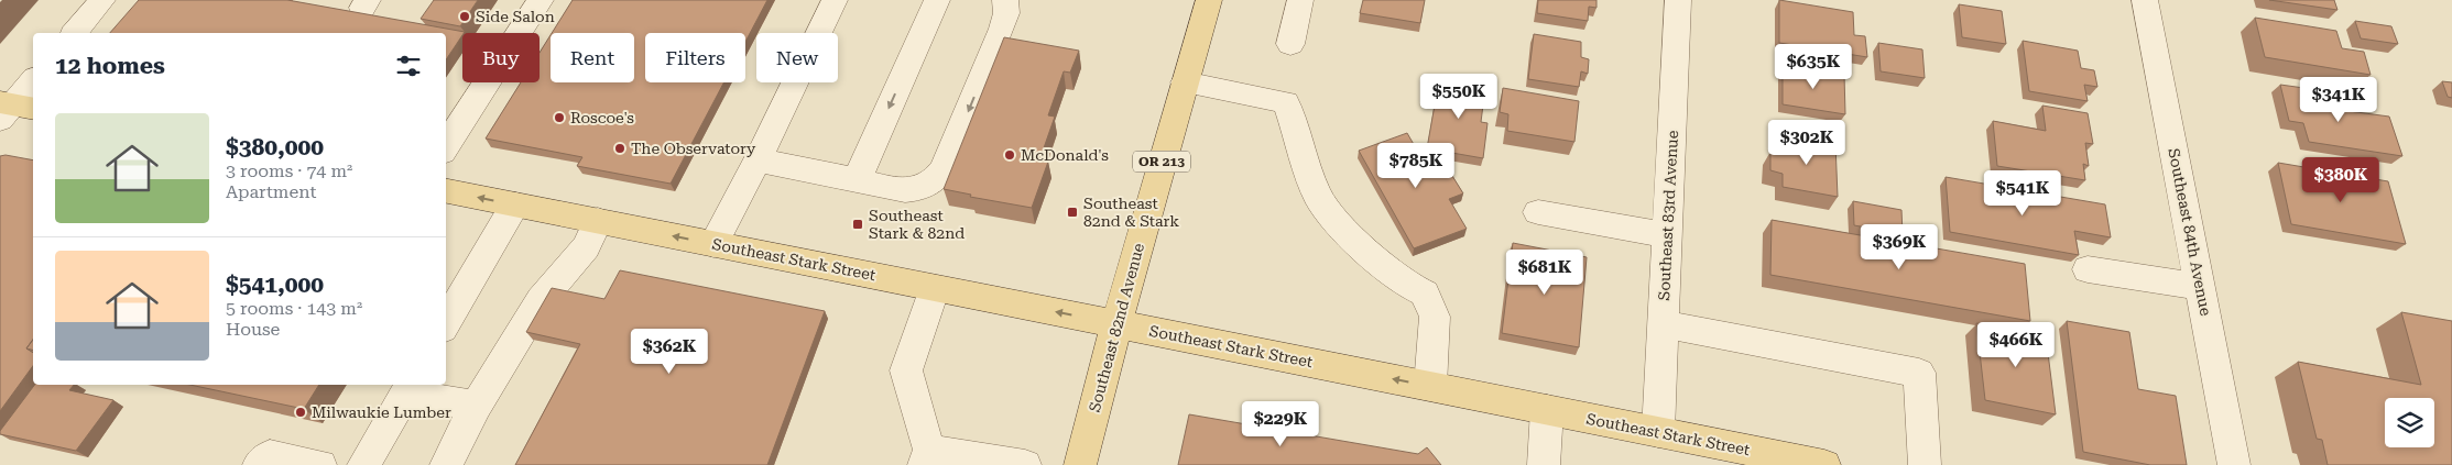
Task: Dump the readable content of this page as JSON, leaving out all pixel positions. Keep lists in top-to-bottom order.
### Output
{
  "streets": {
    "main road": ["OR 213", "Southeast Stark Street", "Southeast 82nd Avenue"],
    "street": ["Southeast 83rd Avenue", "Southeast 84th Avenue"]
  },
  "crossings": [
    ["Southeast 83rd Avenue", "Southeast Stark Street"],
    ["Southeast Stark Street", "Southeast 82nd Avenue"]
  ],
  "one_way": ["Southeast Stark Street"],
  "places": {
    "other": [
      "Side Salon",
      "Roscoe's",
      "The Observatory",
      "McDonald's",
      "Milwaukie Lumber"
    ],
    "transit": ["Southeast 82nd & Stark", "Southeast Stark & 82nd"]
  },
  "page": {
    "chip": [
      "Buy",
      "Rent",
      "Filters",
      "New"
    ],
    "heading": "12 homes",
    "price": [
      "$635K",
      "$550K",
      "$341K",
      "$302K",
      "$785K",
      "$380K",
      "$541K",
      "$369K",
      "$681K",
      "$466K",
      "$362K",
      "$229K"
    ],
    "list": [
      {
        "name": "$380,000",
        "note": "3 rooms · 74 m² · Apartment"
      },
      {
        "name": "$541,000",
        "note": "5 rooms · 143 m² · House"
      }
    ]
  }
}
